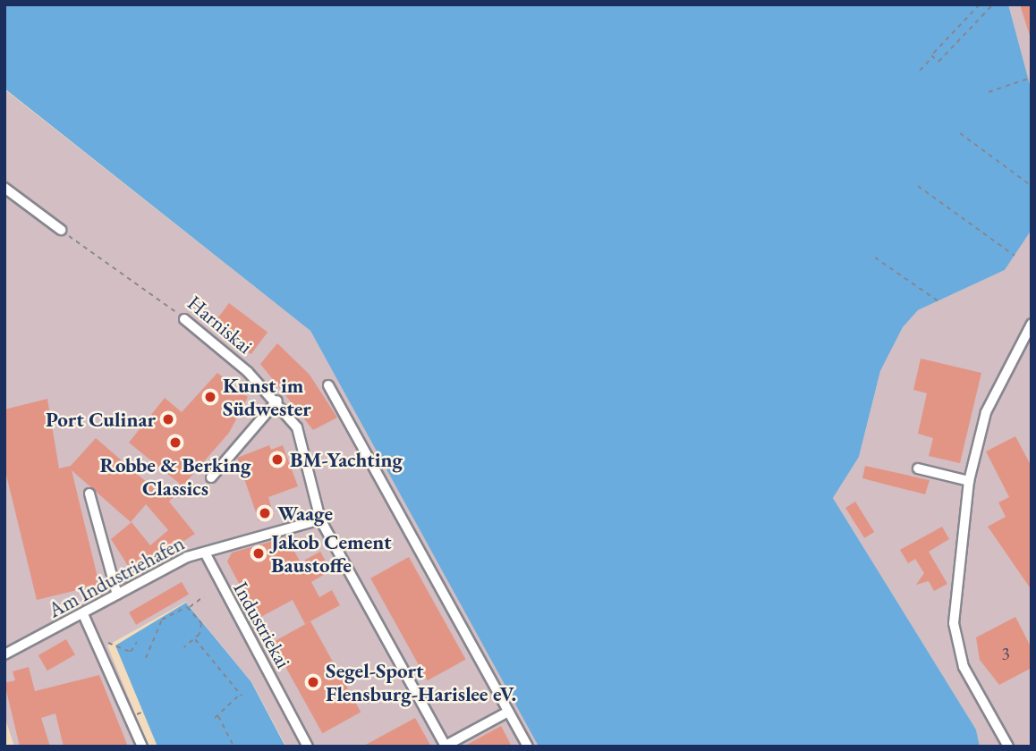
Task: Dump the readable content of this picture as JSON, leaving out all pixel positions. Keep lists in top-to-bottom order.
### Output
{
  "streets": {
    "lane": ["Harniskai", "Am Industriehafen", "Industriekai"]
  },
  "crossings": [
    ["Harniskai", "Am Industriehafen"],
    ["Am Industriehafen", "Industriekai"]
  ],
  "places": [
    "Kunst im Südwester",
    "Port Culinar",
    "Robbe & Berking Classics",
    "BM-Yachting",
    "Waage",
    "Jakob Cement Baustoffe",
    "Segel-Sport Flensburg-Harislee eV."
  ],
  "house_numbers": ["3"]
}
